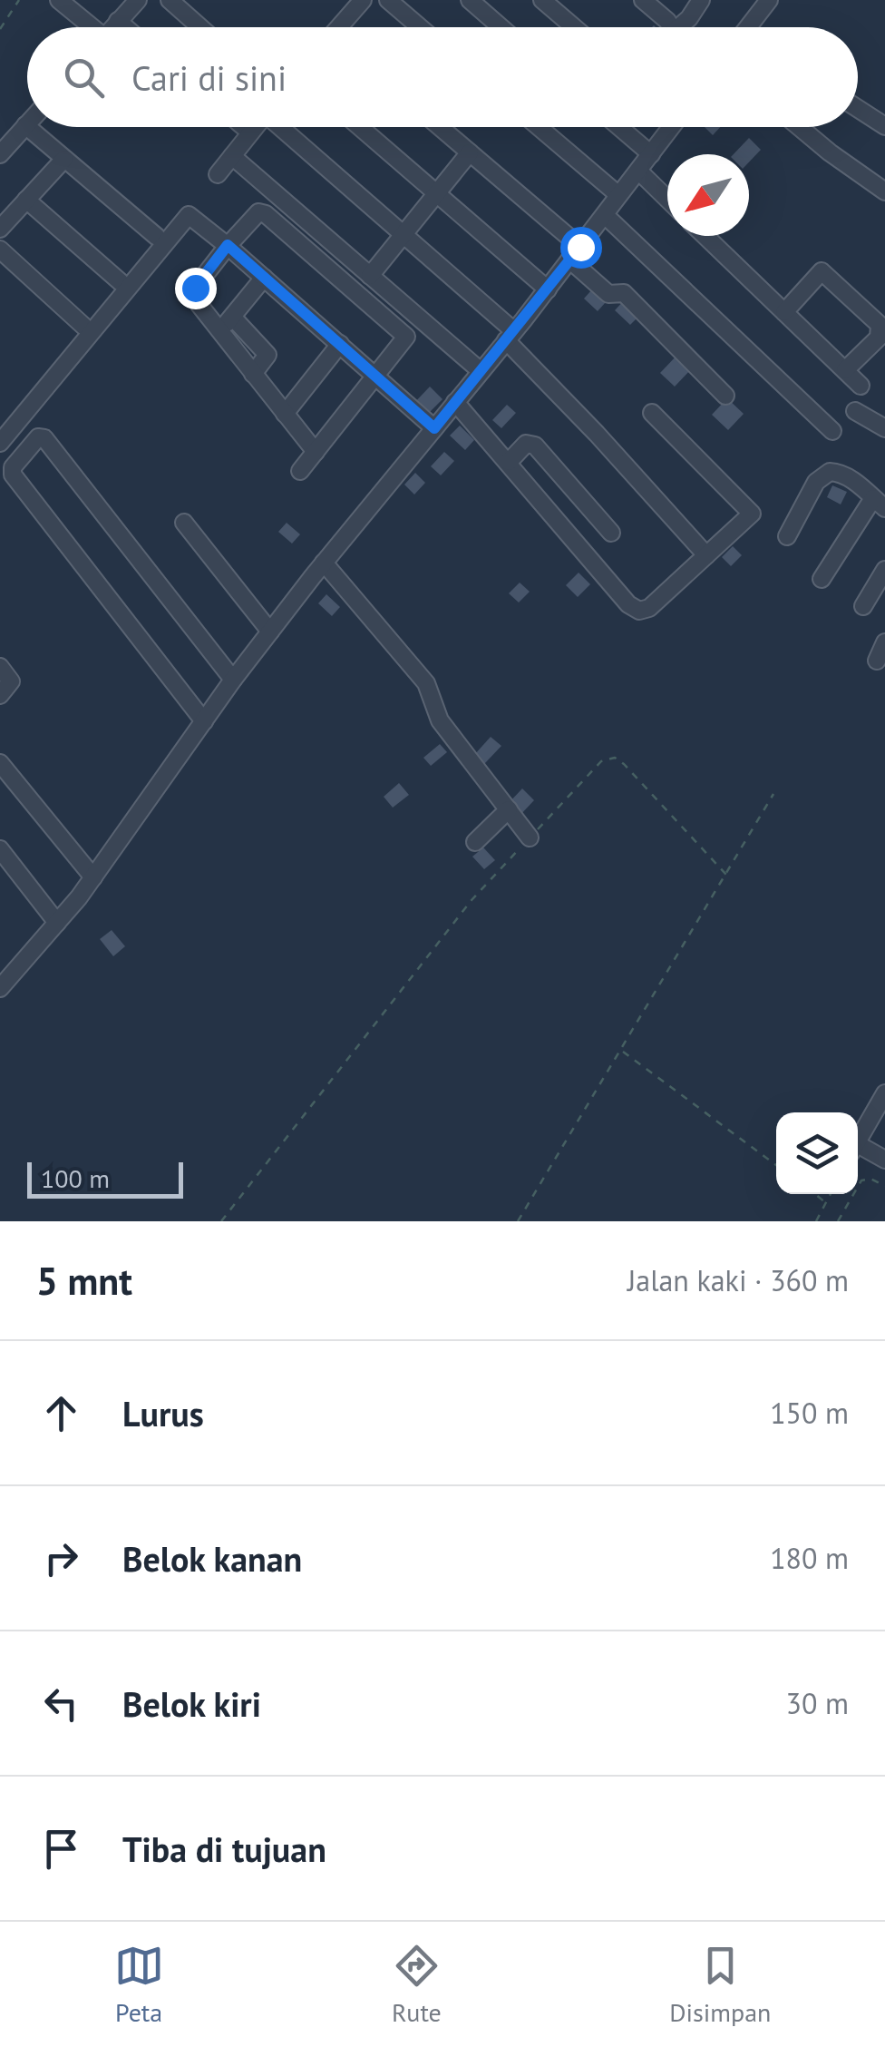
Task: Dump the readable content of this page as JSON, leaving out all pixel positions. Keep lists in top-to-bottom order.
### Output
{
  "scale_bar": "100 m",
  "north": "bottom left",
  "page": {
    "search": "Cari di sini",
    "scale": "100 m",
    "heading": ["5 mnt", "Jalan kaki · 360 m"],
    "list": [
      ["Lurus", "150 m"],
      ["Belok kanan", "180 m"],
      ["Belok kiri", "30 m"],
      "Tiba di tujuan"
    ],
    "nav": ["Peta", "Rute", "Disimpan"]
  }
}
